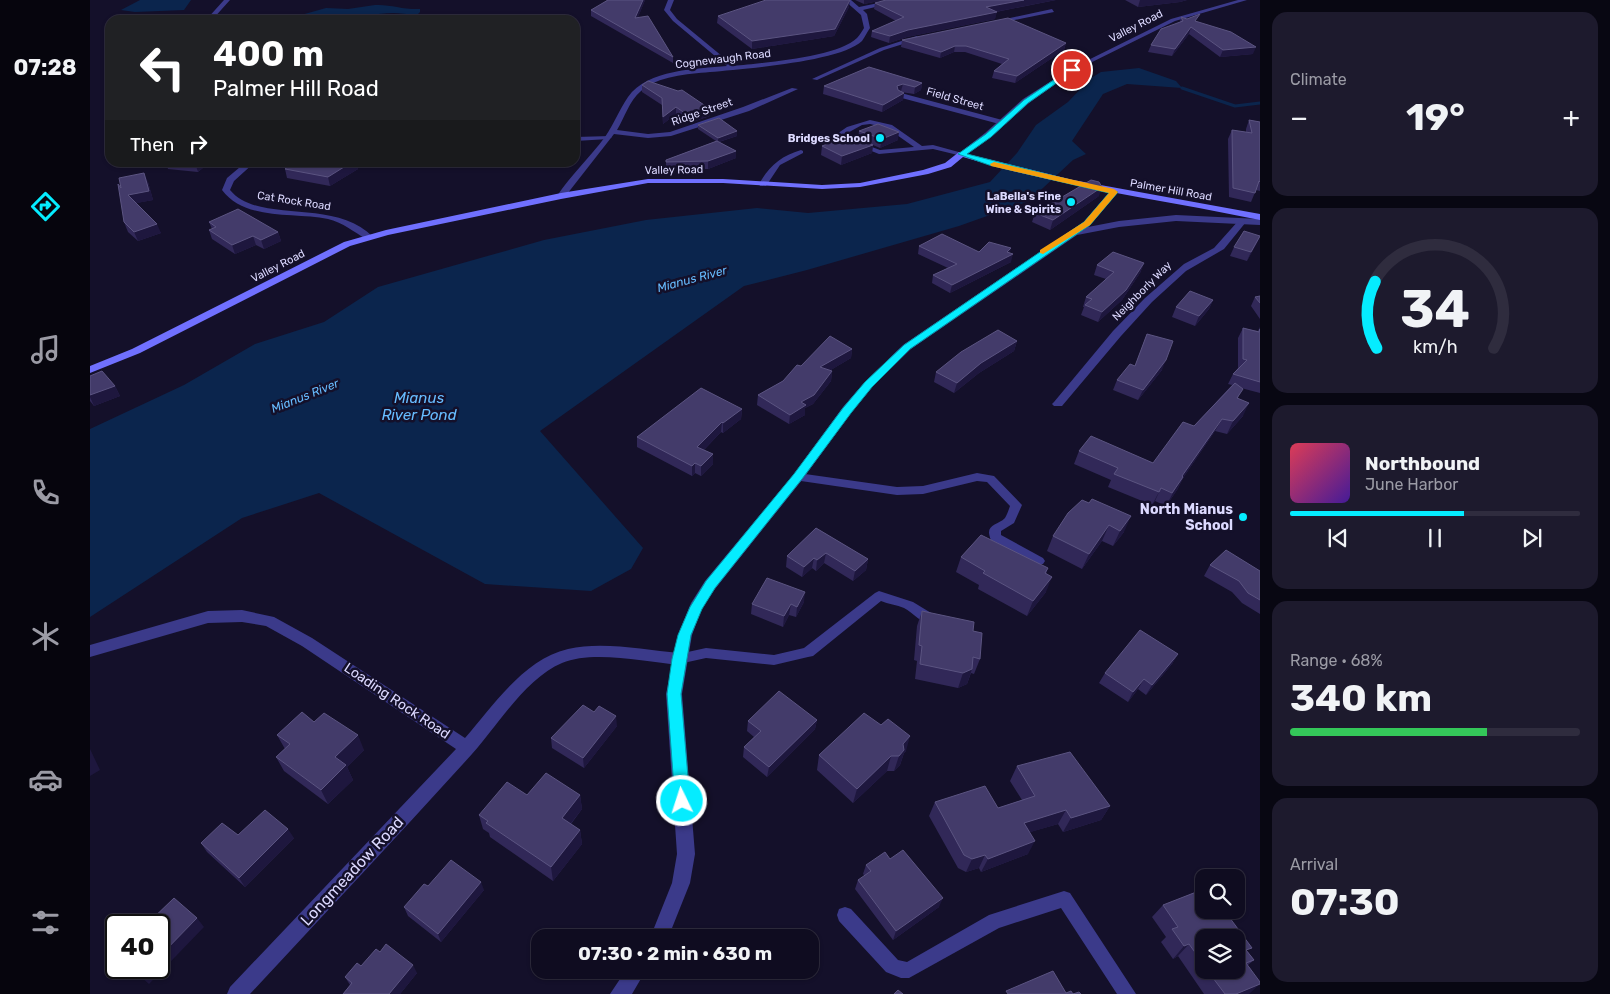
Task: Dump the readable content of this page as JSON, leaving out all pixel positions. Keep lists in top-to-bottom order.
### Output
{
  "streets": {
    "main road": ["Valley Road", "Palmer Hill Road"],
    "street": [
      "Cognewaugh Road",
      "Field Street",
      "Ridge Street",
      "Cat Rock Road",
      "Neighborly Way",
      "Loading Rock Road",
      "Longmeadow Road"
    ]
  },
  "crossings": [
    ["Valley Road", "Cognewaugh Road"],
    ["Valley Road", "Field Street"],
    ["Valley Road", "Palmer Hill Road"],
    ["Valley Road", "Cat Rock Road"],
    ["Cognewaugh Road", "Ridge Street"],
    ["Loading Rock Road", "Longmeadow Road"]
  ],
  "water": ["Mianus River", "Mianus River Pond"],
  "places": ["Bridges School", "LaBella's Fine Wine & Spirits", "North Mianus School"],
  "page": {
    "tabs": "07:28",
    "tile": [
      "Climate",
      ["Range · 68%", "340 km"],
      ["Arrival", "07:30"]
    ],
    "turn": ["400 m", "Palmer Hill Road"],
    "heat": ["−", "19°", "+"],
    "then": "Then",
    "song": ["Northbound", "June Harbor"],
    "limit": "40",
    "trip": "07:30 · 2 min · 630 m",
    "gauge": ["34", "km/h"]
  }
}
